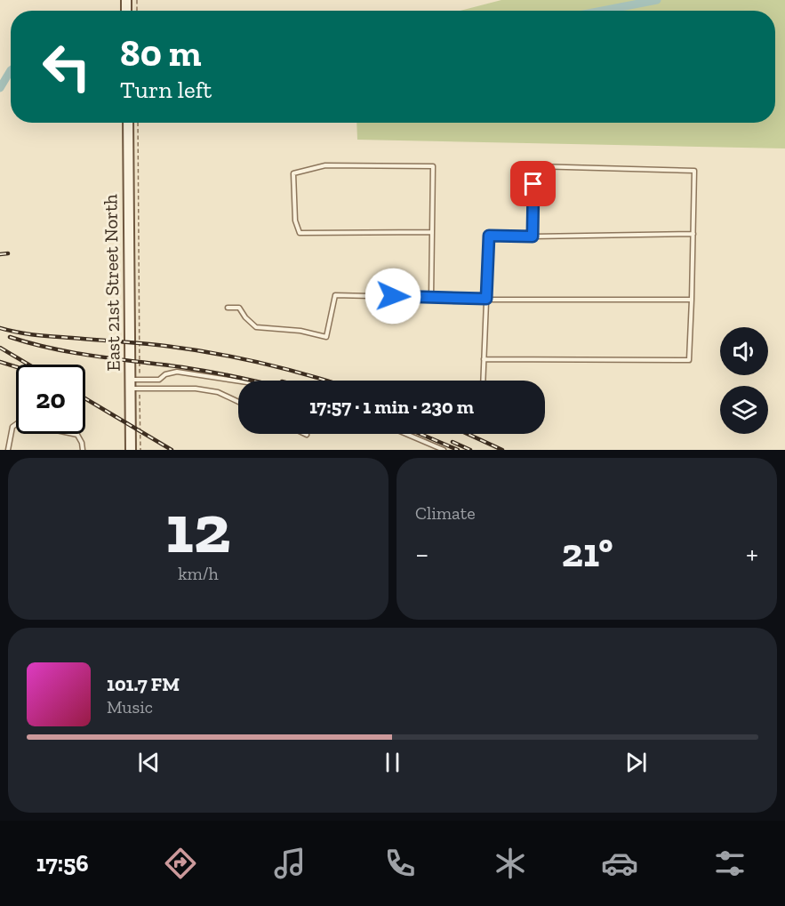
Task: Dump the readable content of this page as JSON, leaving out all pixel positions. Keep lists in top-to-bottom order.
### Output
{
  "streets": {
    "main road": ["East 21st Street North"]
  },
  "page": {
    "turn": ["80 m", "Turn left"],
    "limit": "20",
    "trip": "17:57 · 1 min · 230 m",
    "tile": [
      ["12", "km/h"],
      "Climate"
    ],
    "heat": ["−", "21°", "+"],
    "song": ["101.7 FM", "Music"],
    "tabs": "17:56"
  }
}
